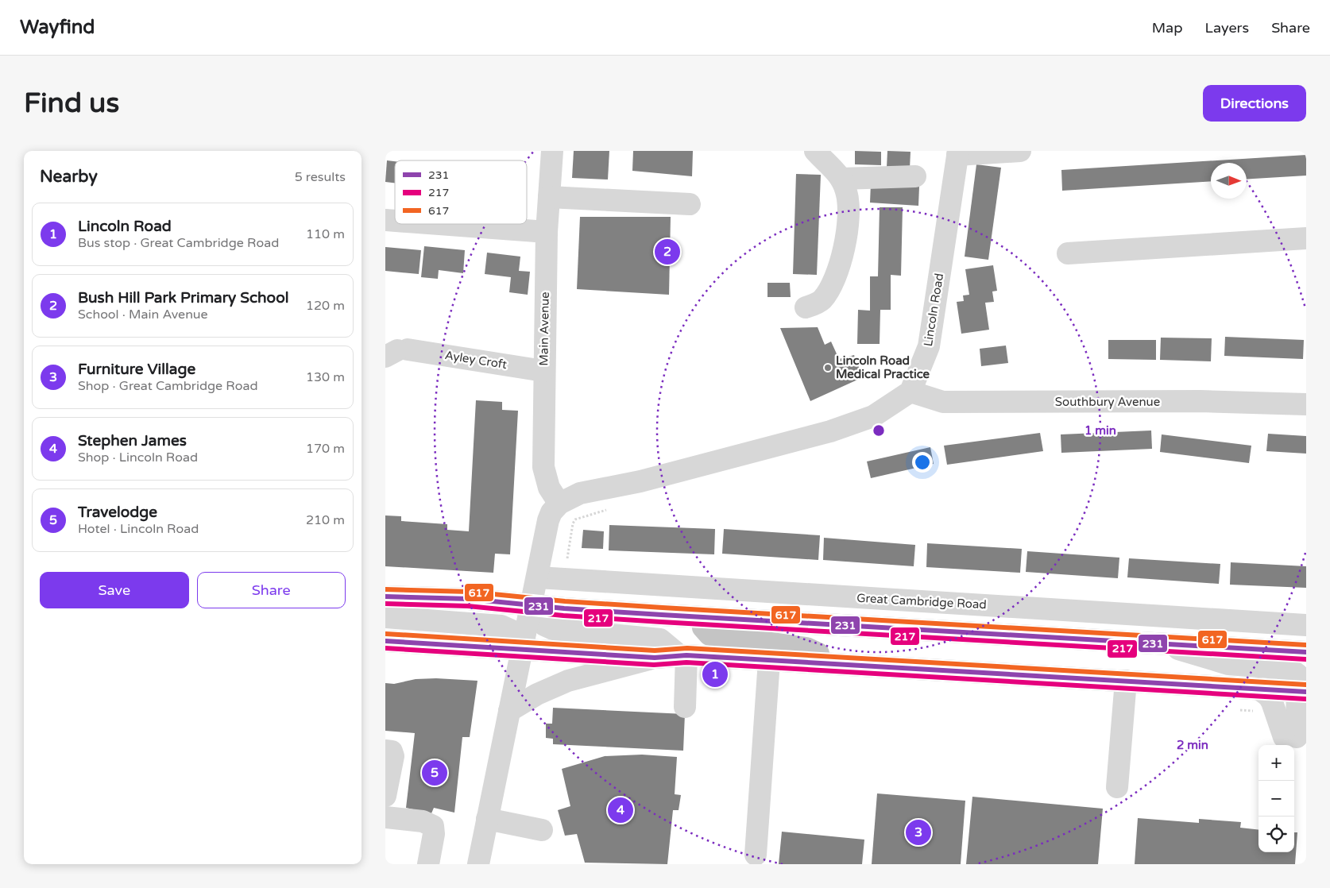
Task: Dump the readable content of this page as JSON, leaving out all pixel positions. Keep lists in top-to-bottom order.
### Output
{
  "streets": {
    "street": [
      "Lincoln Road",
      "Main Avenue",
      "Ayley Croft",
      "Southbury Avenue",
      "Great Cambridge Road"
    ]
  },
  "crossings": [
    ["Lincoln Road", "Southbury Avenue"],
    ["Main Avenue", "Ayley Croft"]
  ],
  "places": ["Lincoln Road Medical Practice"],
  "lines": ["transit line 617", "transit line 231", "transit line 217"],
  "legend": ["231", "217", "617"],
  "north": "right",
  "page": {
    "header": "Wayfind",
    "nav": ["Map", "Layers", "Share"],
    "buttons": [
      "Directions",
      ["Save", "Share"]
    ],
    "title": "Find us",
    "heading": ["Nearby", "5 results"],
    "list": [
      {
        "mark": "1",
        "name": "Lincoln Road",
        "note": "Bus stop · Great Cambridge Road",
        "value": "110 m"
      },
      {
        "mark": "2",
        "name": "Bush Hill Park Primary School",
        "note": "School · Main Avenue",
        "value": "120 m"
      },
      {
        "mark": "3",
        "name": "Furniture Village",
        "note": "Shop · Great Cambridge Road",
        "value": "130 m"
      },
      {
        "mark": "4",
        "name": "Stephen James",
        "note": "Shop · Lincoln Road",
        "value": "170 m"
      },
      {
        "mark": "5",
        "name": "Travelodge",
        "note": "Hotel · Lincoln Road",
        "value": "210 m"
      }
    ],
    "pins": [
      "2",
      "1",
      "5",
      "4",
      "3"
    ],
    "map_buttons": ["+", "−"]
  },
  "rings": ["1 min", "2 min"]
}
